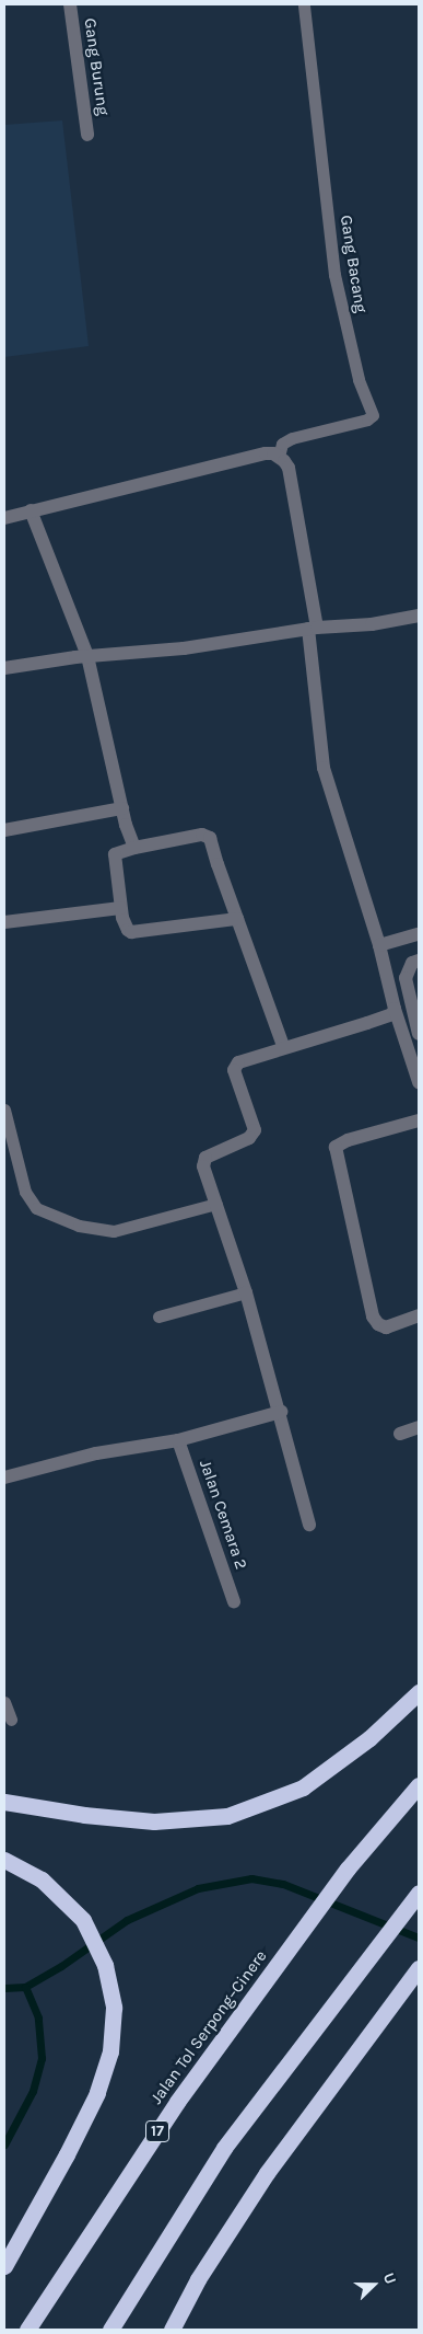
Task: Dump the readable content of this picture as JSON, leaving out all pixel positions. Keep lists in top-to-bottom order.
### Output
{
  "streets": {
    "highway": ["Jalan Tol Serpong–Cinere", "17"],
    "street": ["Gang Burung", "Jalan Cemara 2"],
    "lane": ["Gang Bacang"]
  },
  "north": "right"
}
